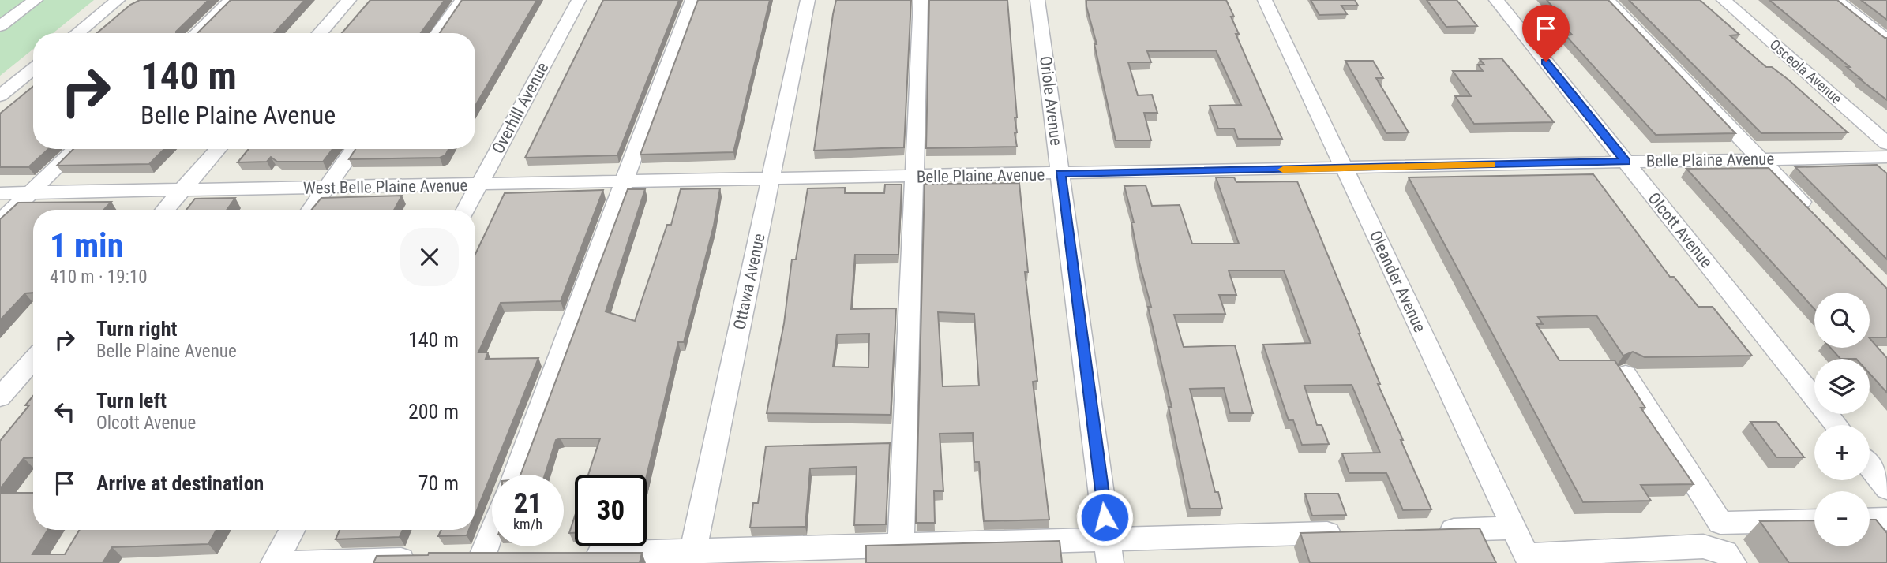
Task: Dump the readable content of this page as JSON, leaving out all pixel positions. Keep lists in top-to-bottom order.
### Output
{
  "streets": {
    "street": [
      "Osceola Avenue",
      "Oriole Avenue",
      "Overhill Avenue",
      "Belle Plaine Avenue",
      "West Belle Plaine Avenue",
      "Olcott Avenue",
      "Ottawa Avenue",
      "Oleander Avenue"
    ]
  },
  "crossings": [
    ["Oriole Avenue", "Belle Plaine Avenue"],
    ["Overhill Avenue", "West Belle Plaine Avenue"],
    ["Belle Plaine Avenue", "West Belle Plaine Avenue"],
    ["Belle Plaine Avenue", "Olcott Avenue"],
    ["Belle Plaine Avenue", "Ottawa Avenue"],
    ["Belle Plaine Avenue", "Oleander Avenue"],
    ["West Belle Plaine Avenue", "Ottawa Avenue"]
  ],
  "page": {
    "turn": ["140 m", "Belle Plaine Avenue"],
    "heading": ["1 min", "410 m · 19:10"],
    "map_buttons": ["+", "−"],
    "list": [
      {
        "name": "Turn right",
        "note": "Belle Plaine Avenue",
        "value": "140 m"
      },
      {
        "name": "Turn left",
        "note": "Olcott Avenue",
        "value": "200 m"
      },
      {
        "name": "Arrive at destination",
        "value": "70 m"
      }
    ],
    "speed": "21 km/h",
    "limit": "30"
  }
}
